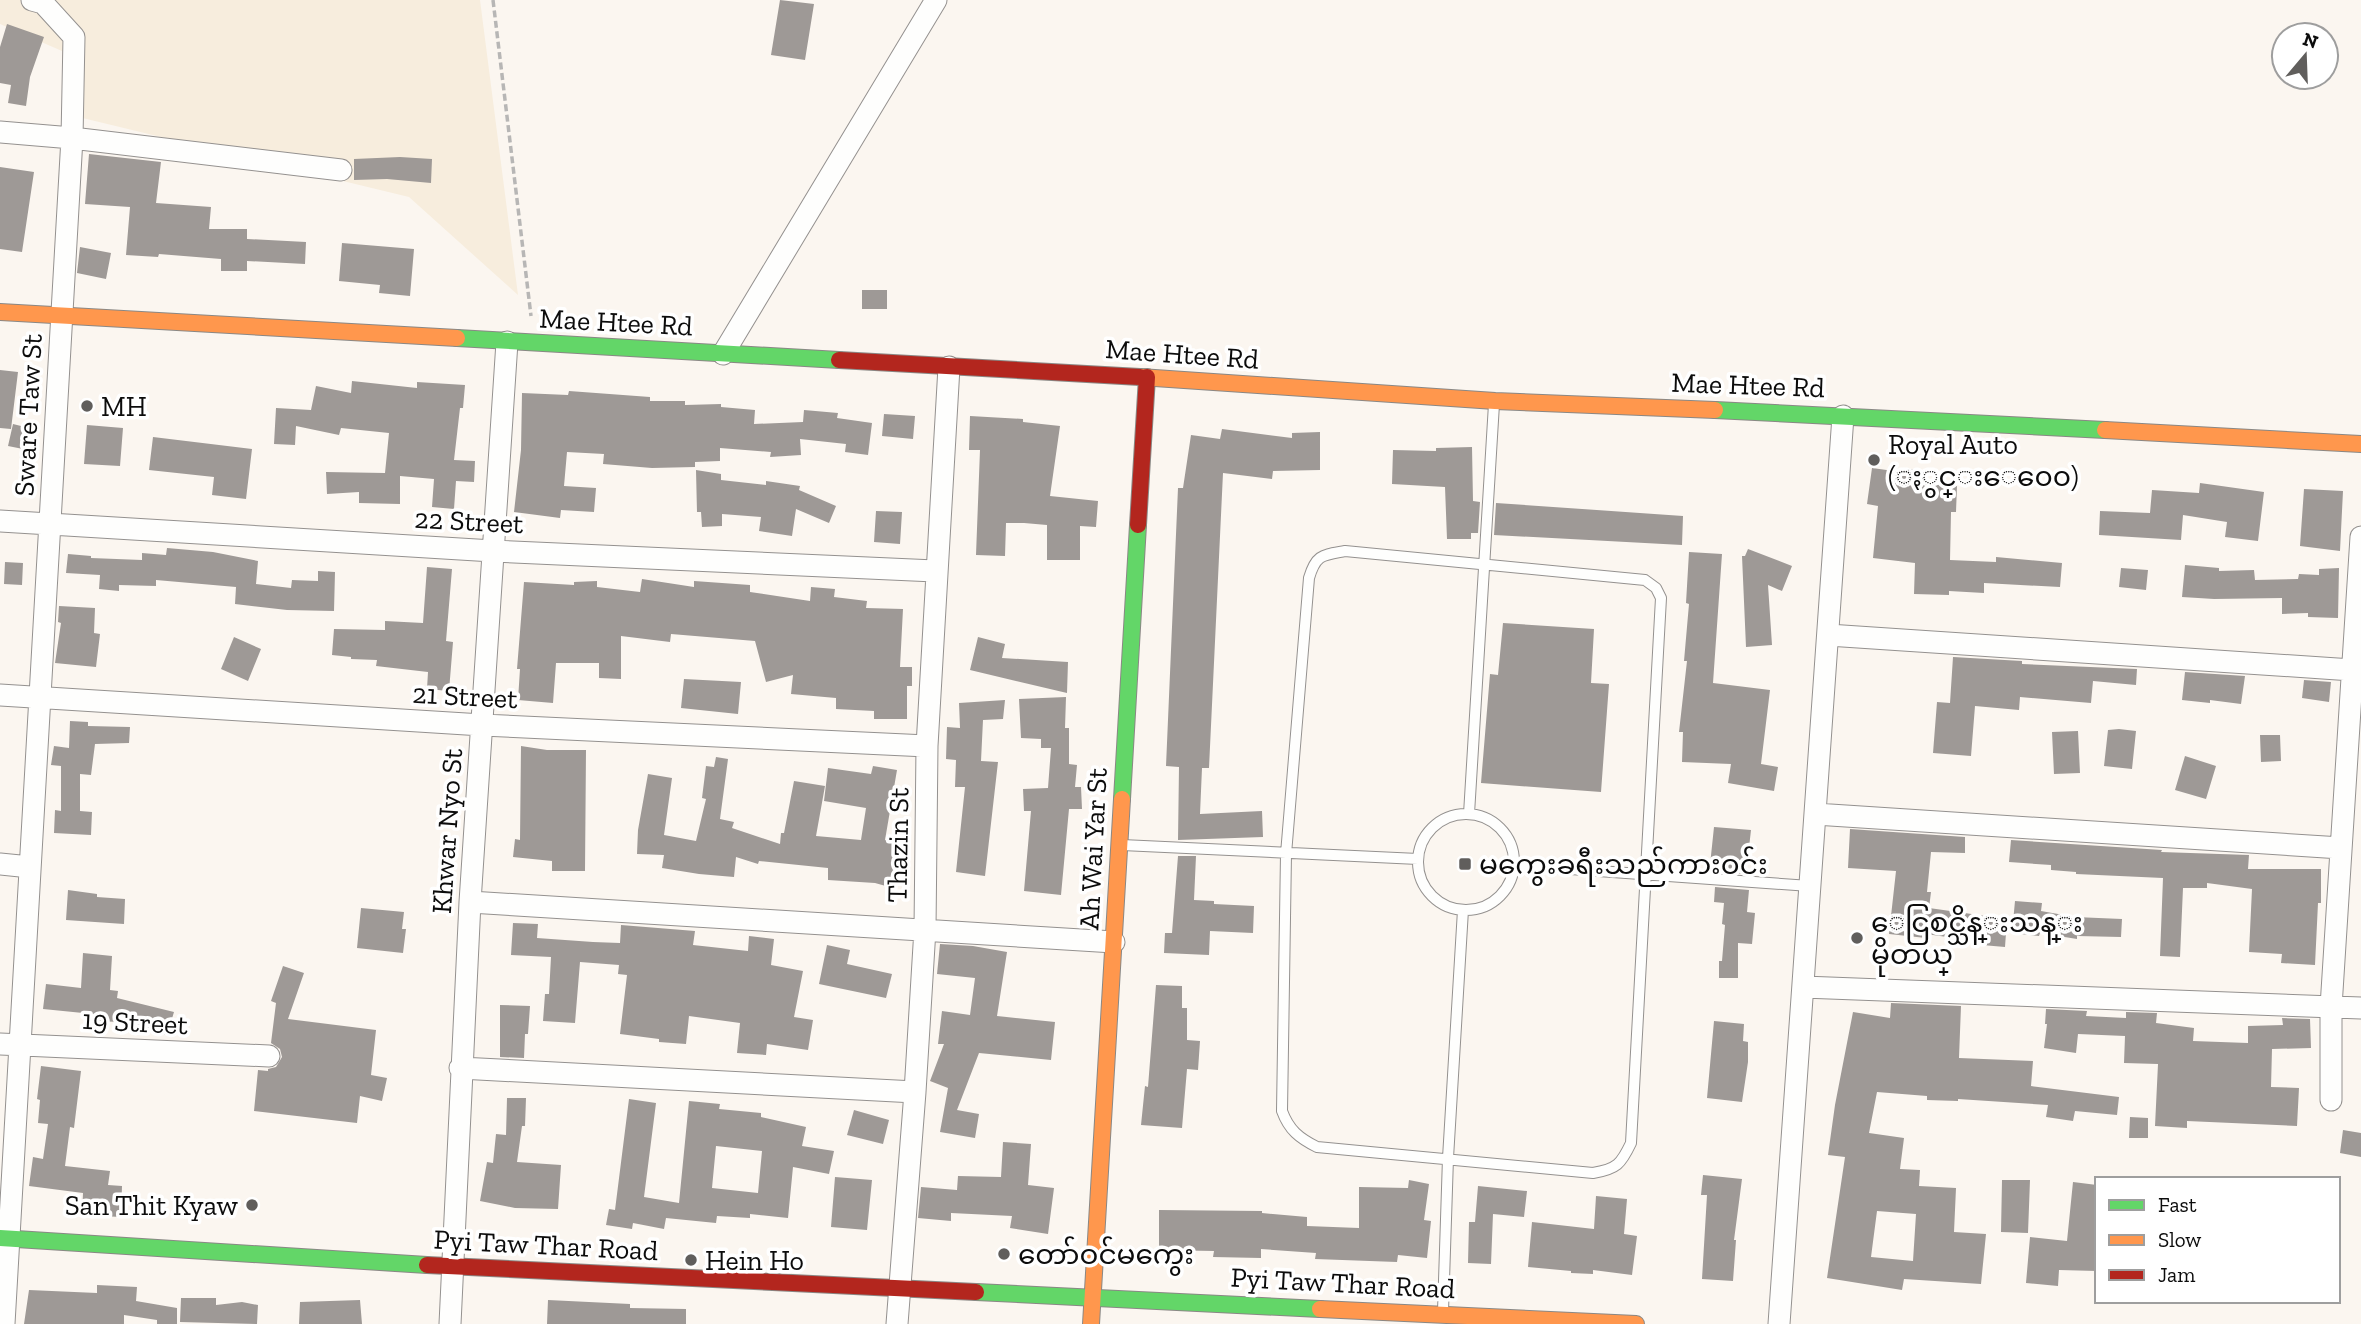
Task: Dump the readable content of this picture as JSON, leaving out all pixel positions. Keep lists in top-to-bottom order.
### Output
{
  "streets": {
    "street": [
      "Mae Htee Rd",
      "Sware Taw St",
      "22 Street",
      "21 Street",
      "Khwar Nyo St",
      "Thazin St",
      "Ah Wai Yar St",
      "19 Street",
      "Pyi Taw Thar Road"
    ]
  },
  "crossings": [
    ["Mae Htee Rd", "Sware Taw St"],
    ["Mae Htee Rd", "Khwar Nyo St"],
    ["Mae Htee Rd", "Thazin St"],
    ["Mae Htee Rd", "Ah Wai Yar St"],
    ["Sware Taw St", "22 Street"],
    ["Sware Taw St", "21 Street"],
    ["Sware Taw St", "19 Street"],
    ["Sware Taw St", "Pyi Taw Thar Road"],
    ["22 Street", "Khwar Nyo St"],
    ["22 Street", "Thazin St"],
    ["21 Street", "Khwar Nyo St"],
    ["21 Street", "Thazin St"],
    ["Khwar Nyo St", "Pyi Taw Thar Road"],
    ["Thazin St", "Pyi Taw Thar Road"],
    ["Ah Wai Yar St", "Pyi Taw Thar Road"]
  ],
  "places": {
    "other": [
      "MH",
      "Royal Auto (ႏွင္းေ၀ေ၀)",
      "ေငြစင္သိန္းသန္း မိုတယ္",
      "San Thit Kyaw",
      "တော်ဝင်မကွေး",
      "Hein Ho"
    ],
    "transit": ["မကွေးခရီးသည်ကားဝင်း"]
  },
  "legend": ["Fast", "Slow", "Jam"],
  "north": "top"
}
